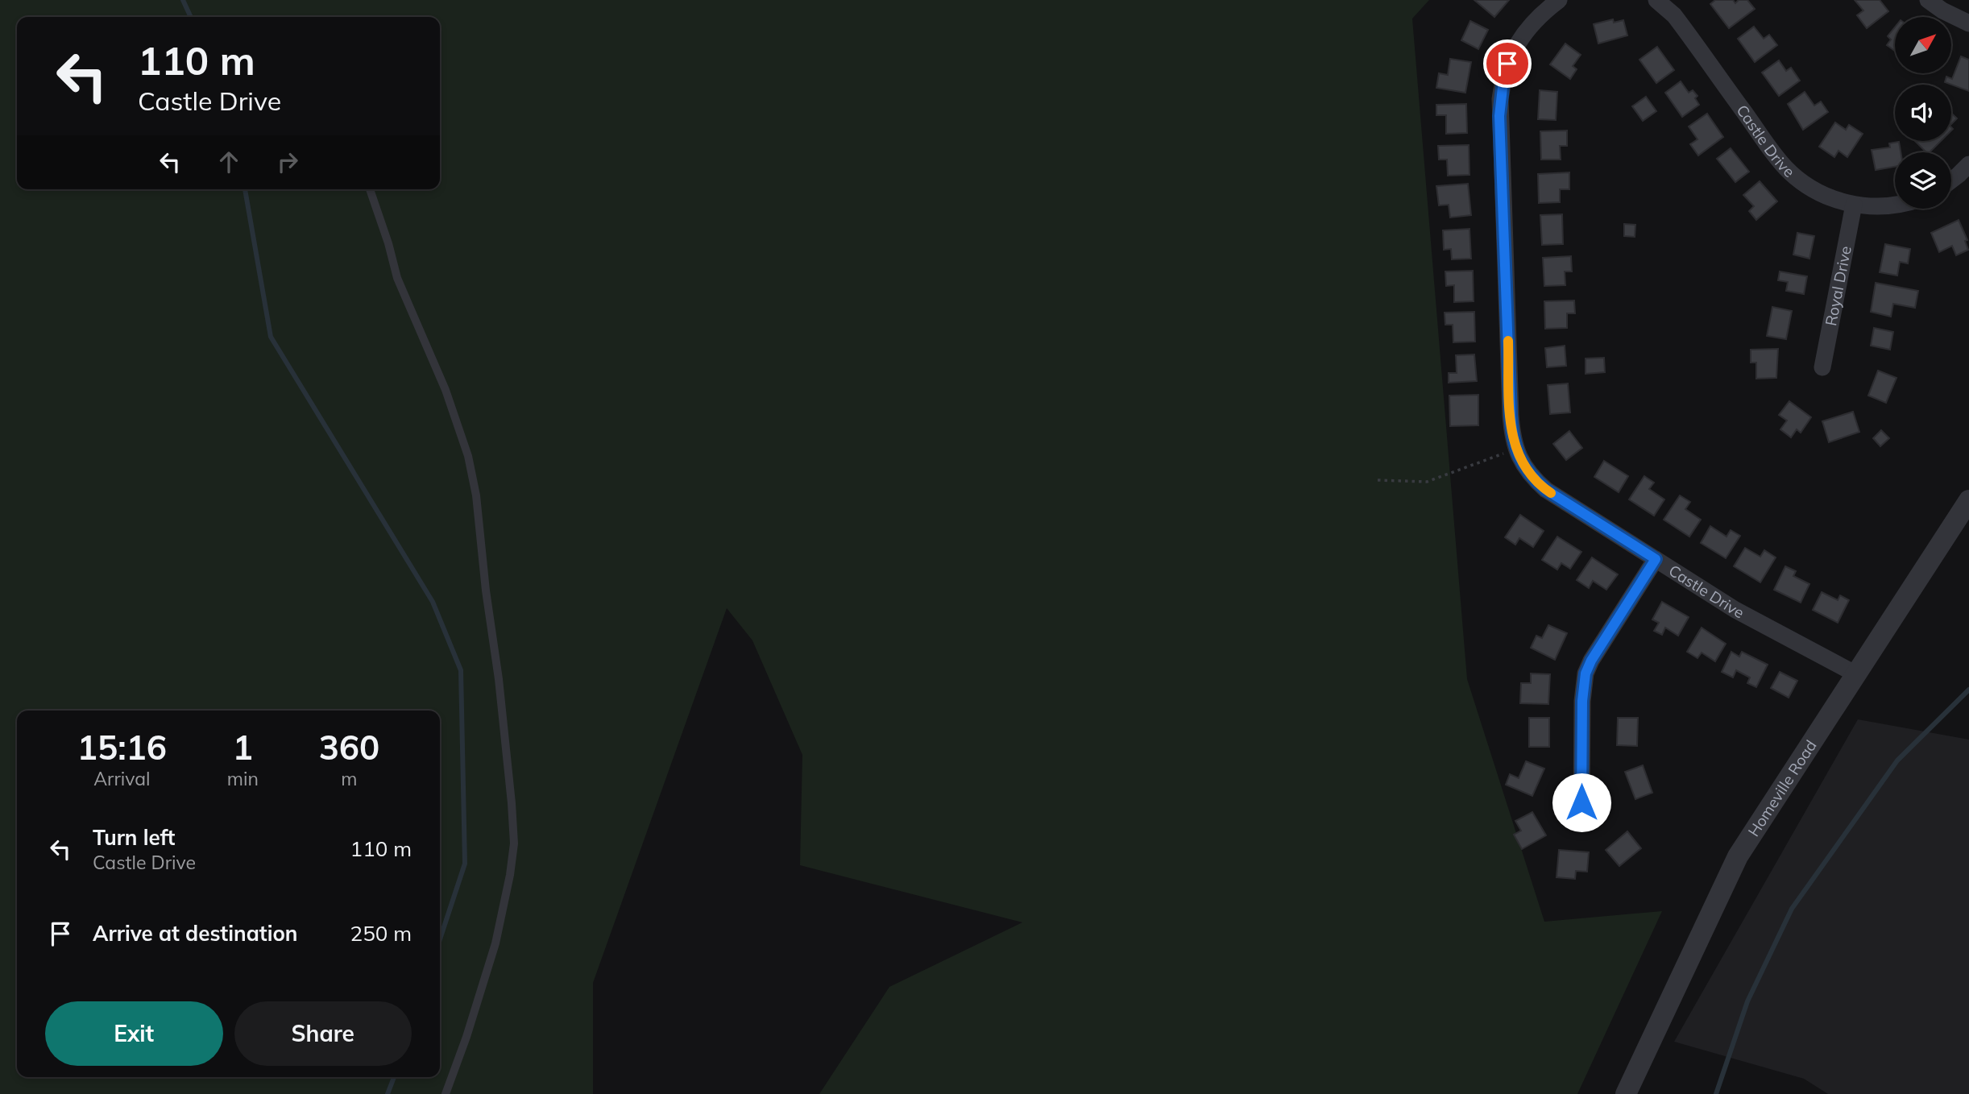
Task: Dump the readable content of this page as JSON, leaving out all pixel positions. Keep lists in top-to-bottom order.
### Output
{
  "streets": {
    "street": ["Castle Drive", "Royal Drive", "Homeville Road"]
  },
  "crossings": [
    ["Castle Drive", "Royal Drive"],
    ["Castle Drive", "Homeville Road"]
  ],
  "north": "top right",
  "page": {
    "turn": ["110 m", "Castle Drive"],
    "eta": [
      "15:16",
      "Arrival",
      "1",
      "min",
      "360",
      "m"
    ],
    "list": [
      {
        "name": "Turn left",
        "note": "Castle Drive",
        "value": "110 m"
      },
      {
        "name": "Arrive at destination",
        "value": "250 m"
      }
    ],
    "buttons": ["Exit", "Share"]
  }
}
